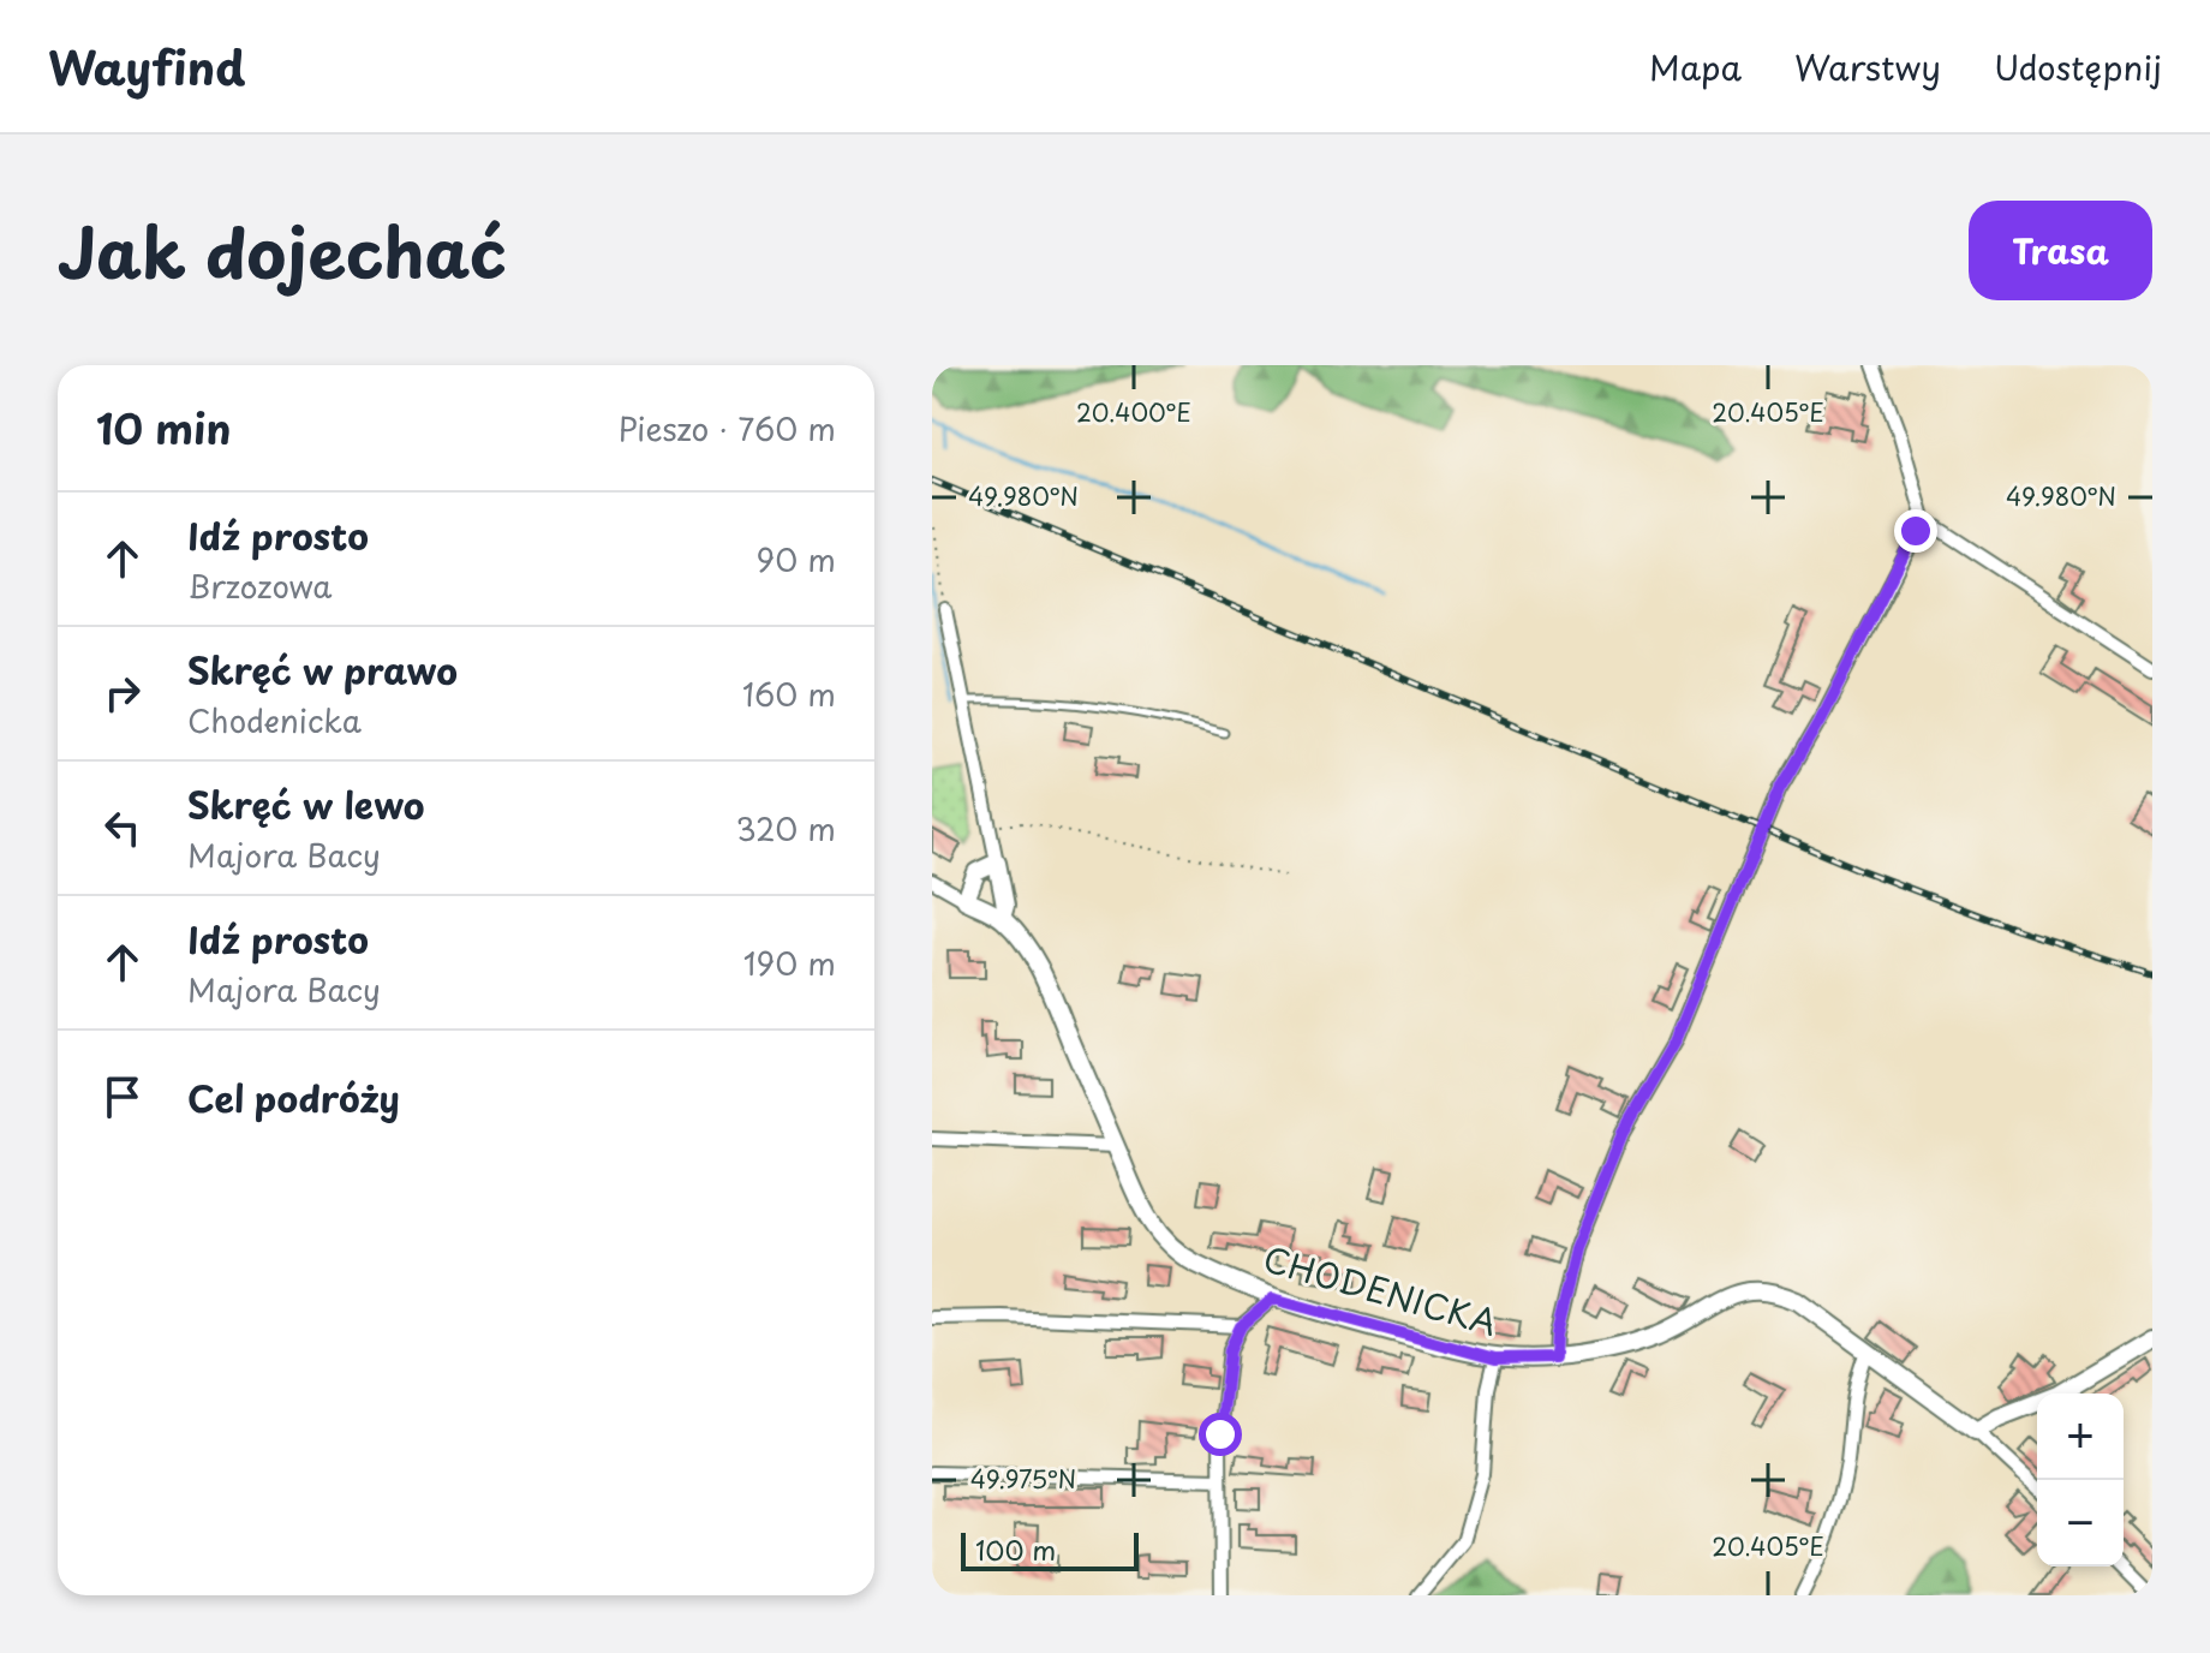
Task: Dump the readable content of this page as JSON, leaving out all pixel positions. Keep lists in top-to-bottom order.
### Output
{
  "streets": {
    "street": ["CHODENICKA"]
  },
  "scale_bar": "100 m",
  "page": {
    "header": "Wayfind",
    "nav": ["Mapa", "Warstwy", "Udostępnij"],
    "title": "Jak dojechać",
    "buttons": "Trasa",
    "heading": ["10 min", "Pieszo · 760 m"],
    "list": [
      ["Idź prosto", "Brzozowa", "90 m"],
      ["Skręć w prawo", "Chodenicka", "160 m"],
      ["Skręć w lewo", "Majora Bacy", "320 m"],
      ["Idź prosto", "Majora Bacy", "190 m"],
      "Cel podróży"
    ],
    "map_buttons": ["+", "−"],
    "scale": "100 m"
  },
  "coordinates": [
    "20.400°E",
    "20.405°E",
    "49.980°N",
    "49.975°N"
  ]
}
